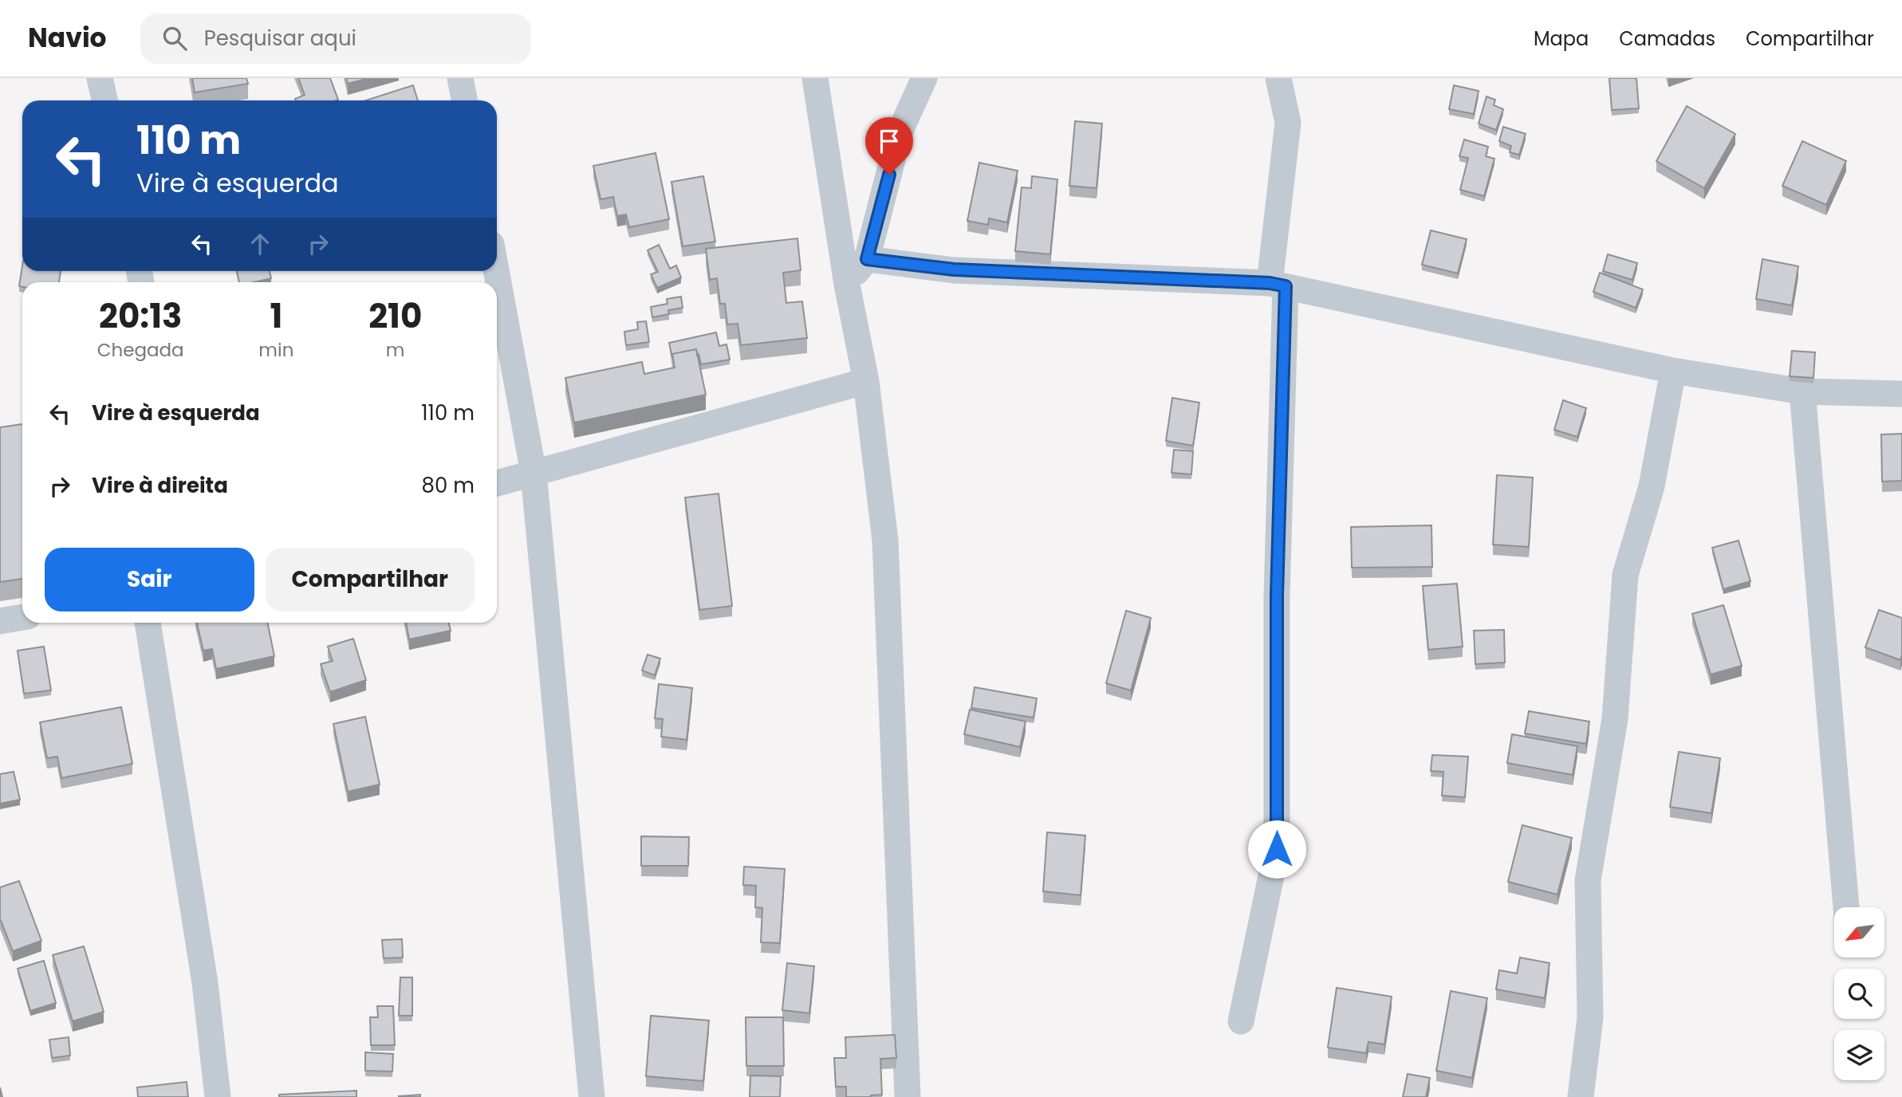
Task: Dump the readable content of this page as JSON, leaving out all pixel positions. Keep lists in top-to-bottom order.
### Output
{
  "north": "bottom left",
  "page": {
    "header": "Navio",
    "search": "Pesquisar aqui",
    "nav": ["Mapa", "Camadas", "Compartilhar"],
    "turn": ["110 m", "Vire à esquerda"],
    "eta": [
      "20:13",
      "Chegada",
      "1",
      "min",
      "210",
      "m"
    ],
    "list": [
      {
        "name": "Vire à esquerda",
        "value": "110 m"
      },
      {
        "name": "Vire à direita",
        "value": "80 m"
      }
    ],
    "buttons": ["Sair", "Compartilhar"]
  }
}
